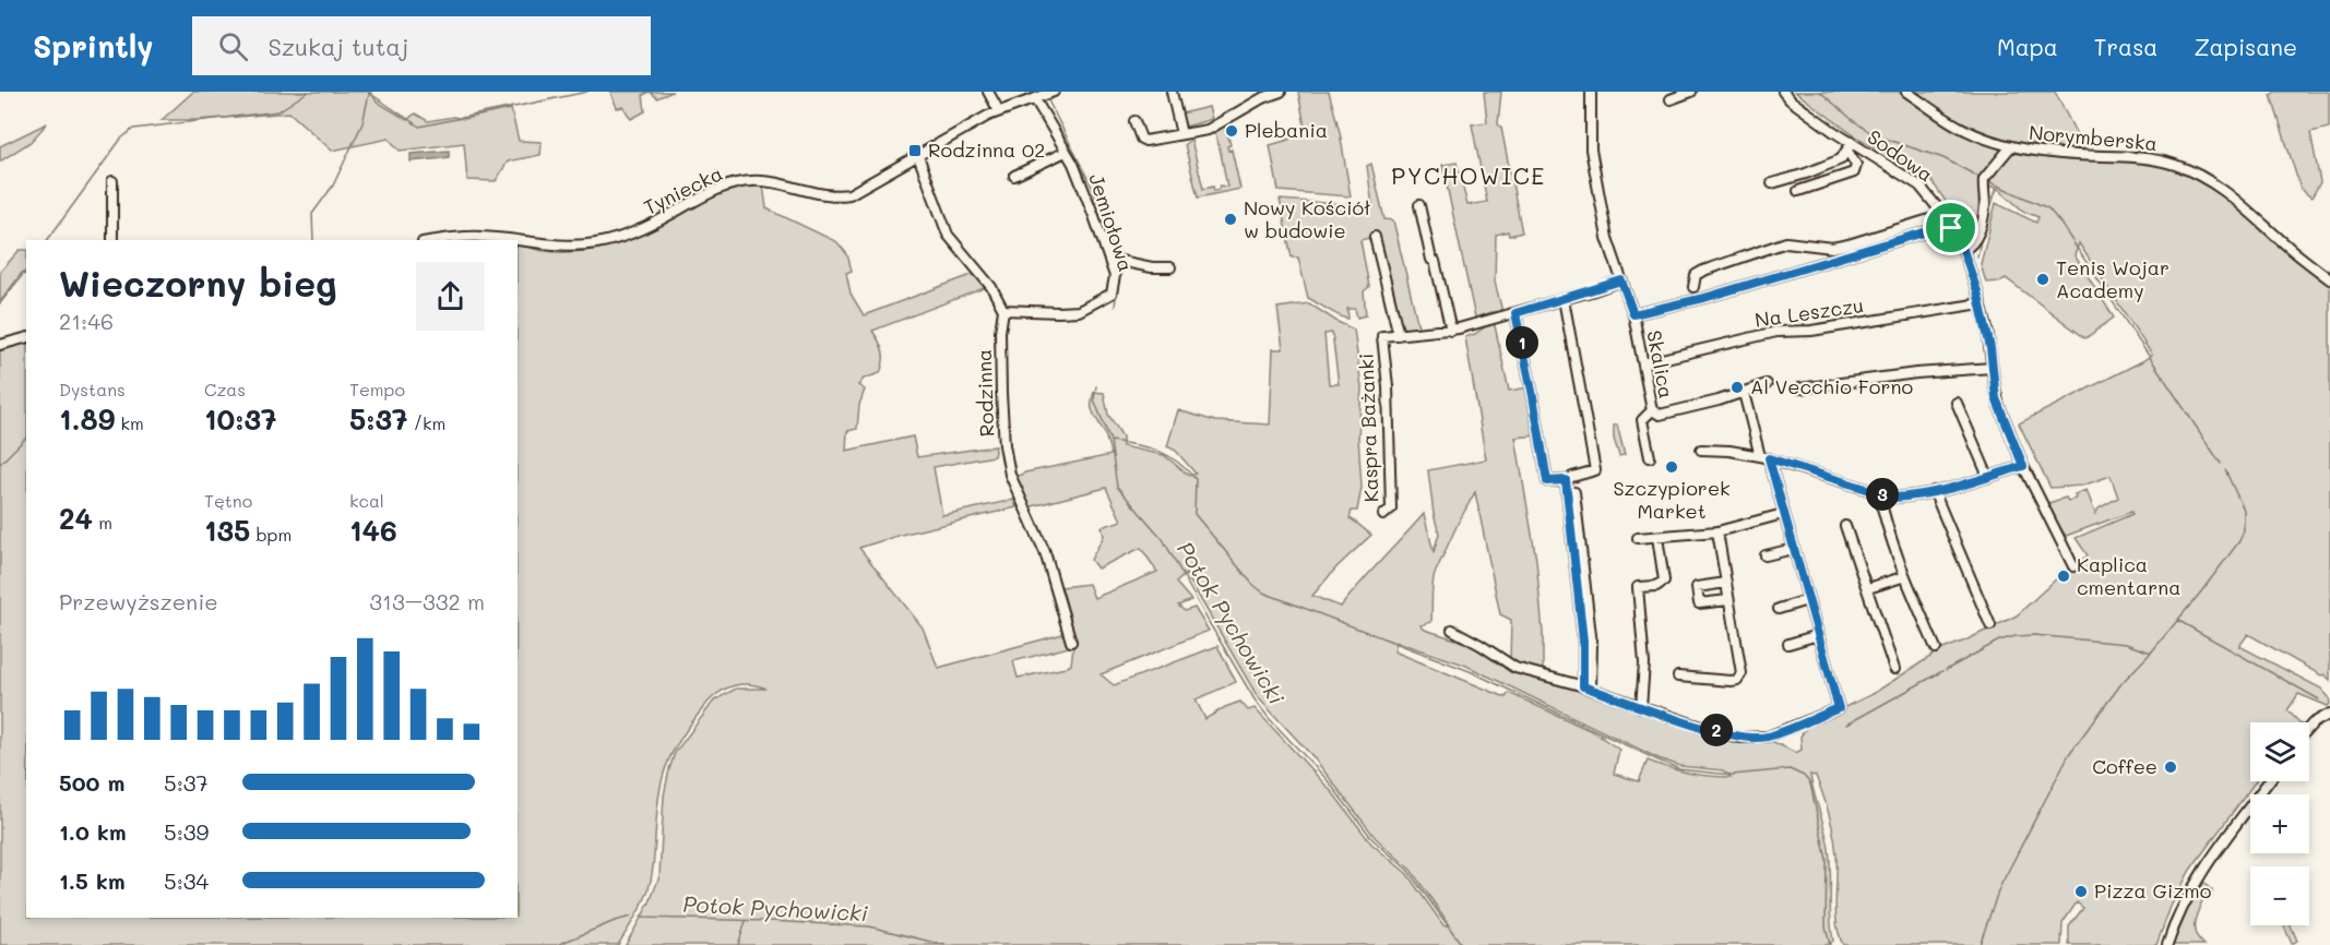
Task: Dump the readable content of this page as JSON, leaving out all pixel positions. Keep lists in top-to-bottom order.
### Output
{
  "streets": {
    "street": [
      "Norymberska",
      "Sodowa",
      "Tyniecka",
      "Jemiołowa",
      "Na Leszczu",
      "Skalica",
      "Rodzinna",
      "Kaspra Bażanki"
    ]
  },
  "crossings": [
    ["Sodowa", "Na Leszczu"],
    ["Tyniecka", "Jemiołowa"],
    ["Jemiołowa", "Rodzinna"],
    ["Na Leszczu", "Skalica"]
  ],
  "districts": ["PYCHOWICE"],
  "water": ["Potok Pychowicki"],
  "places": {
    "other": [
      "Plebania",
      "Nowy Kościół w budowie",
      "Tenis Wojar Academy",
      "Al Vecchio Forno",
      "Szczypiorek Market",
      "Kaplica cmentarna",
      "Coffee",
      "Pizza Gizmo"
    ],
    "transit": ["Rodzinna 02"]
  },
  "page": {
    "header": "Sprintly",
    "search": "Szukaj tutaj",
    "nav": ["Mapa", "Trasa", "Zapisane"],
    "heading": ["Wieczorny bieg", "21:46"],
    "pins": ["1", "3", "2"],
    "stats": [
      ["Dystans", "1.89 km"],
      ["Czas", "10:37"],
      ["Tempo", "5:37 /km"],
      ["24 m"],
      ["Tętno", "135 bpm"],
      ["kcal", "146"]
    ],
    "chart": ["Przewyższenie", "313–332 m"],
    "map_buttons": ["+", "−"],
    "list": [
      {
        "name": "500 m",
        "note": "5:37"
      },
      {
        "name": "1.0 km",
        "note": "5:39"
      },
      {
        "name": "1.5 km",
        "note": "5:34"
      }
    ]
  }
}
